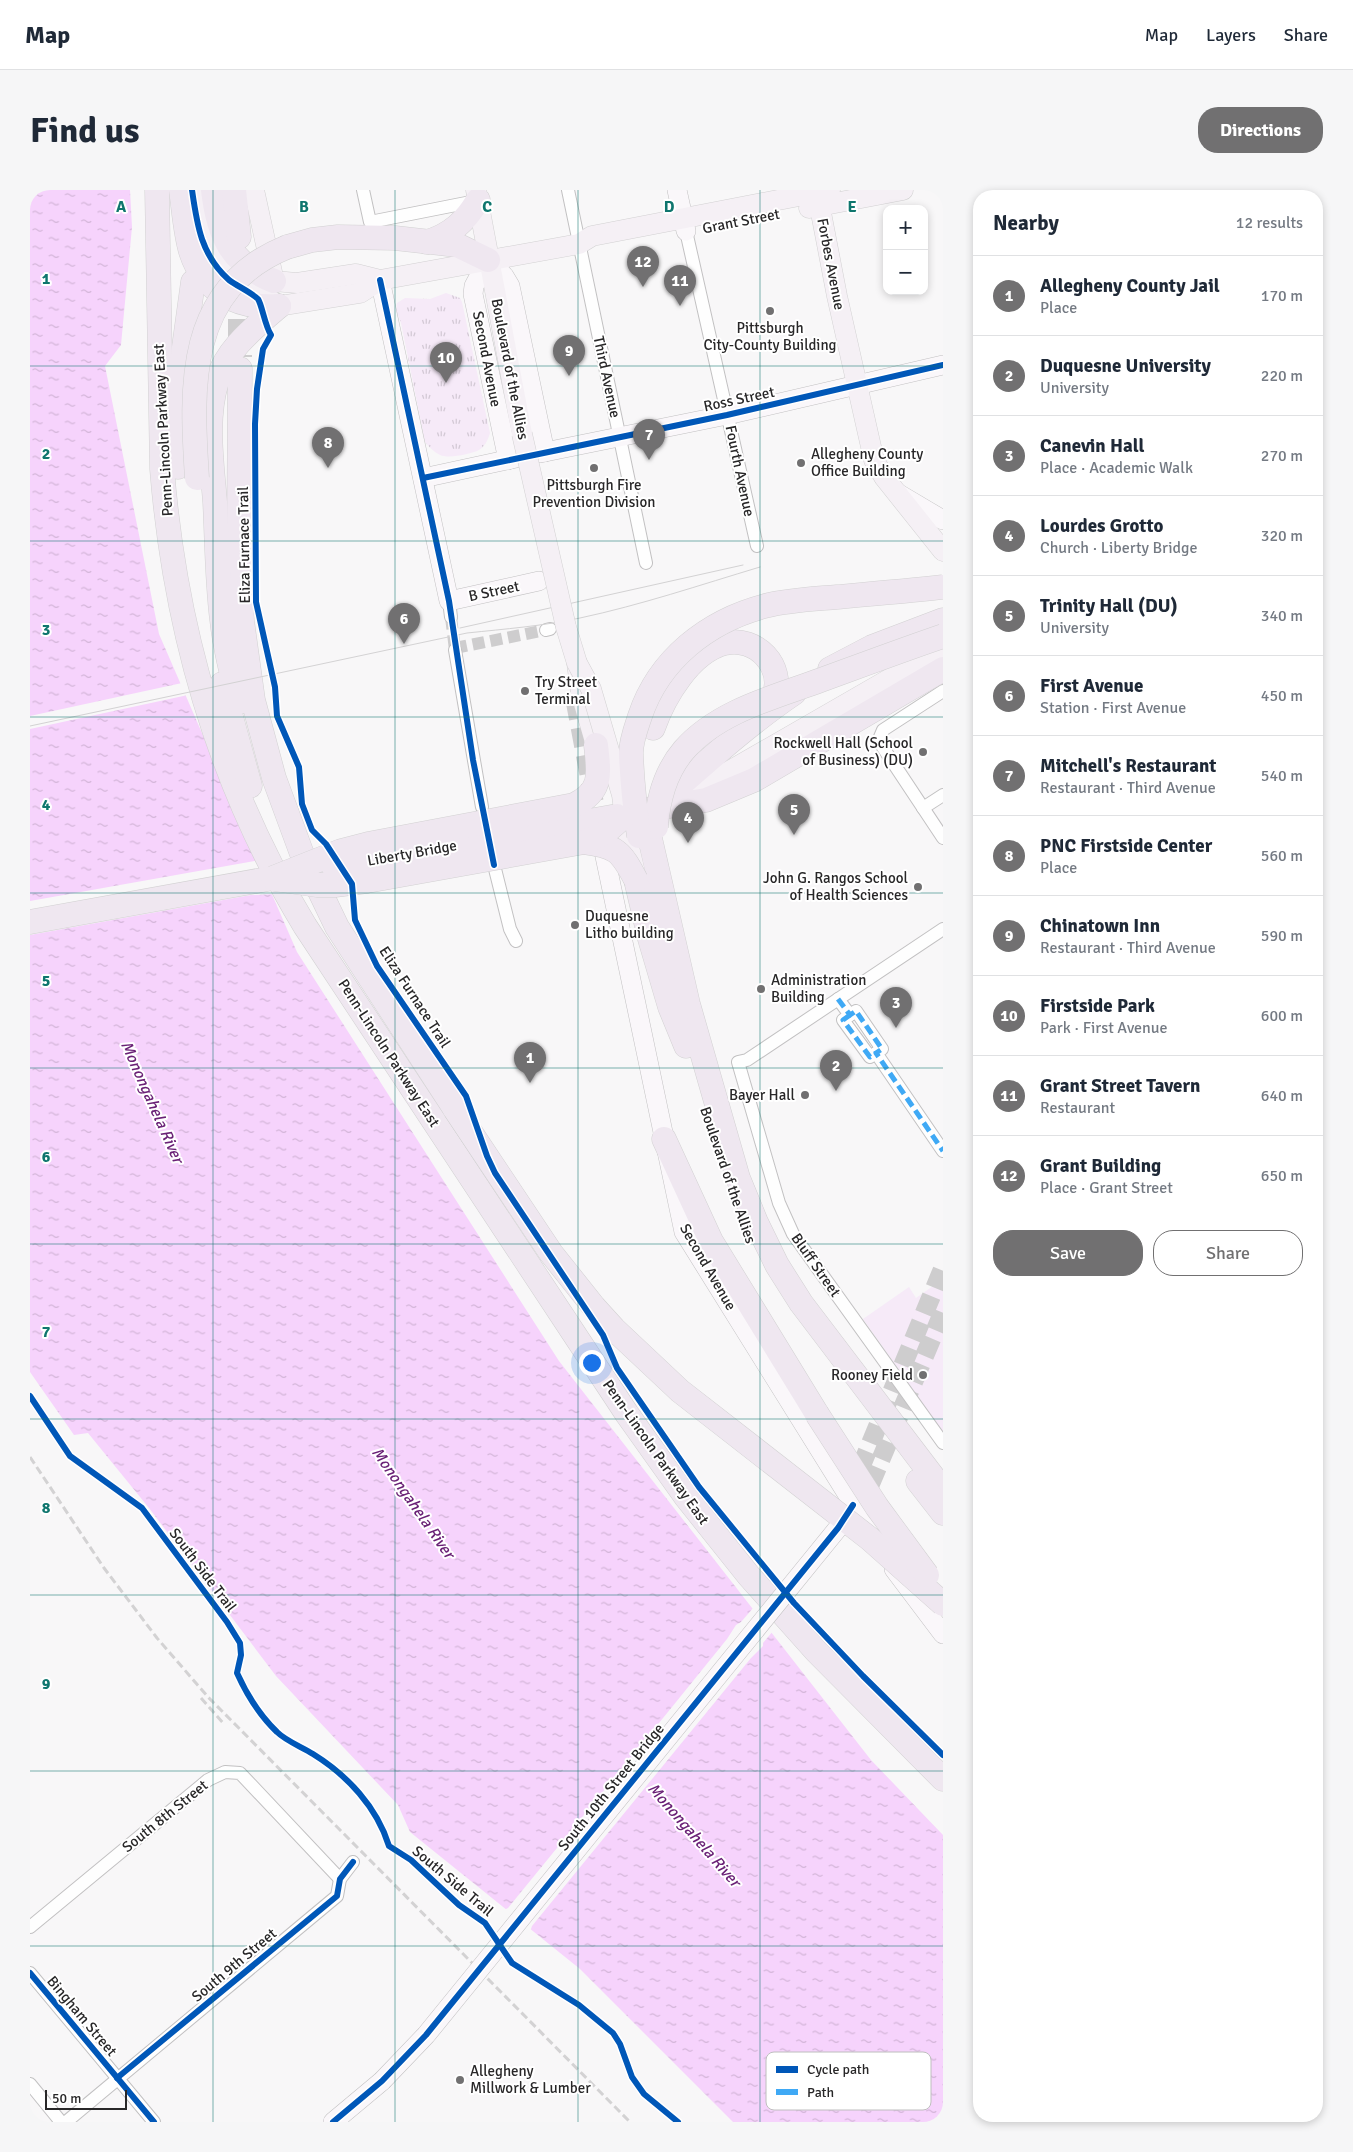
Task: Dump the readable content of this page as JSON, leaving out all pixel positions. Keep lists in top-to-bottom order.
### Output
{
  "streets": {
    "highway": ["Boulevard of the Allies", "Penn-Lincoln Parkway East", "Liberty Bridge"],
    "main road": [
      "Grant Street",
      "Forbes Avenue",
      "Second Avenue",
      "Ross Street",
      "Fourth Avenue",
      "B Street",
      "South 10th Street Bridge"
    ],
    "street": [
      "Third Avenue",
      "Bluff Street",
      "South 8th Street",
      "South 9th Street",
      "Bingham Street"
    ],
    "cycle path": ["Eliza Furnace Trail", "South Side Trail"]
  },
  "crossings": [
    ["Grant Street", "Forbes Avenue"],
    ["Grant Street", "Second Avenue"],
    ["Grant Street", "Boulevard of the Allies"],
    ["Grant Street", "Third Avenue"],
    ["Grant Street", "Ross Street"],
    ["Grant Street", "Fourth Avenue"],
    ["Forbes Avenue", "Ross Street"],
    ["Second Avenue", "Boulevard of the Allies"],
    ["Second Avenue", "Ross Street"],
    ["Second Avenue", "B Street"],
    ["Second Avenue", "South 10th Street Bridge"],
    ["Boulevard of the Allies", "Ross Street"],
    ["Boulevard of the Allies", "Liberty Bridge"],
    ["Third Avenue", "Ross Street"],
    ["Ross Street", "Fourth Avenue"],
    ["South 8th Street", "South 9th Street"],
    ["South 9th Street", "Bingham Street"]
  ],
  "water": ["Monongahela River"],
  "places": [
    "Pittsburgh City-County Building",
    "Allegheny County Office Building",
    "Pittsburgh Fire Prevention Division",
    "Try Street Terminal",
    "Rockwell Hall (School of Business) (DU)",
    "John G. Rangos School of Health Sciences",
    "Duquesne Litho building",
    "Administration Building",
    "Bayer Hall",
    "Rooney Field",
    "Allegheny Millwork & Lumber"
  ],
  "legend": ["Cycle path", "Path"],
  "scale_bar": "50 m",
  "page": {
    "header": "Map",
    "nav": ["Map", "Layers", "Share"],
    "buttons": [
      "Directions",
      ["Save", "Share"]
    ],
    "title": "Find us",
    "heading": ["Nearby", "12 results"],
    "map_buttons": ["+", "−"],
    "pins": [
      "12",
      "11",
      "9",
      "10",
      "7",
      "8",
      "6",
      "5",
      "4",
      "3",
      "1",
      "2"
    ],
    "list": [
      {
        "mark": "1",
        "name": "Allegheny County Jail",
        "note": "Place",
        "value": "170 m"
      },
      {
        "mark": "2",
        "name": "Duquesne University",
        "note": "University",
        "value": "220 m"
      },
      {
        "mark": "3",
        "name": "Canevin Hall",
        "note": "Place · Academic Walk",
        "value": "270 m"
      },
      {
        "mark": "4",
        "name": "Lourdes Grotto",
        "note": "Church · Liberty Bridge",
        "value": "320 m"
      },
      {
        "mark": "5",
        "name": "Trinity Hall (DU)",
        "note": "University",
        "value": "340 m"
      },
      {
        "mark": "6",
        "name": "First Avenue",
        "note": "Station · First Avenue",
        "value": "450 m"
      },
      {
        "mark": "7",
        "name": "Mitchell's Restaurant",
        "note": "Restaurant · Third Avenue",
        "value": "540 m"
      },
      {
        "mark": "8",
        "name": "PNC Firstside Center",
        "note": "Place",
        "value": "560 m"
      },
      {
        "mark": "9",
        "name": "Chinatown Inn",
        "note": "Restaurant · Third Avenue",
        "value": "590 m"
      },
      {
        "mark": "10",
        "name": "Firstside Park",
        "note": "Park · First Avenue",
        "value": "600 m"
      },
      {
        "mark": "11",
        "name": "Grant Street Tavern",
        "note": "Restaurant",
        "value": "640 m"
      },
      {
        "mark": "12",
        "name": "Grant Building",
        "note": "Place · Grant Street",
        "value": "650 m"
      }
    ],
    "scale": "50 m"
  },
  "grid": {
    "columns": [
      "A",
      "B",
      "C",
      "D",
      "E"
    ],
    "rows": [
      "1",
      "2",
      "3",
      "4",
      "5",
      "6",
      "7",
      "8",
      "9"
    ]
  }
}
